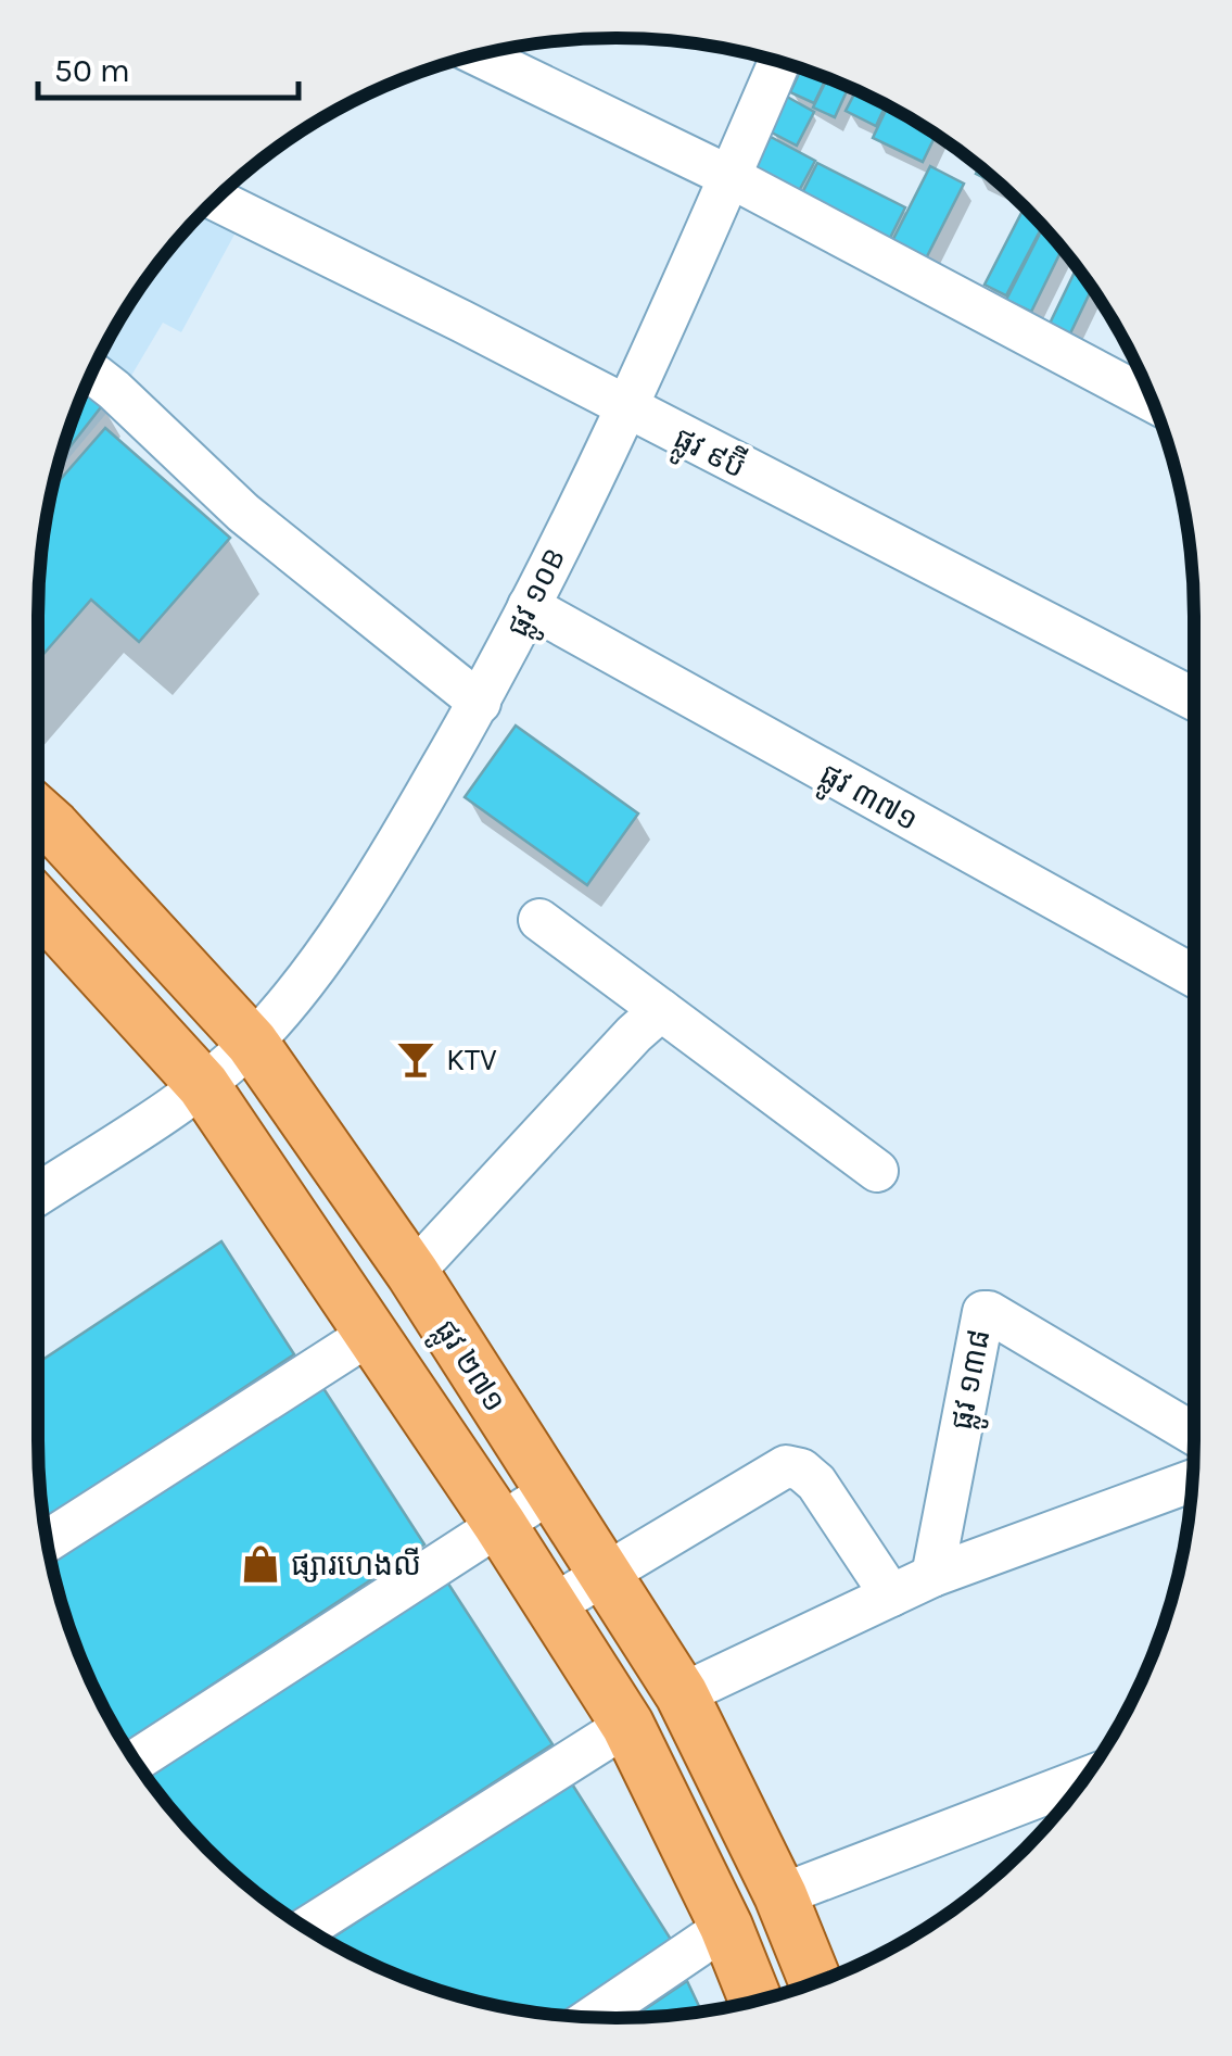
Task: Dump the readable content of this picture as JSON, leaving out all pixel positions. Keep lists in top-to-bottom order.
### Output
{
  "streets": {
    "main road": ["ផ្លូវ ២៧១"],
    "street": [
      "ផ្លូវ ៩ប៊ី",
      "ផ្លូវ ១០B",
      "ផ្លូវ ៣៧១",
      "ផ្លូវ ១៣៨"
    ]
  },
  "crossings": [
    ["ផ្លូវ ៩ប៊ី", "ផ្លូវ ១០B"],
    ["ផ្លូវ ១០B", "ផ្លូវ ៣៧១"],
    ["ផ្លូវ ១០B", "ផ្លូវ ២៧១"]
  ],
  "places": {
    "bar": ["KTV"],
    "shop": ["ផ្សារហេងលី"]
  },
  "scale_bar": "50 m"
}
